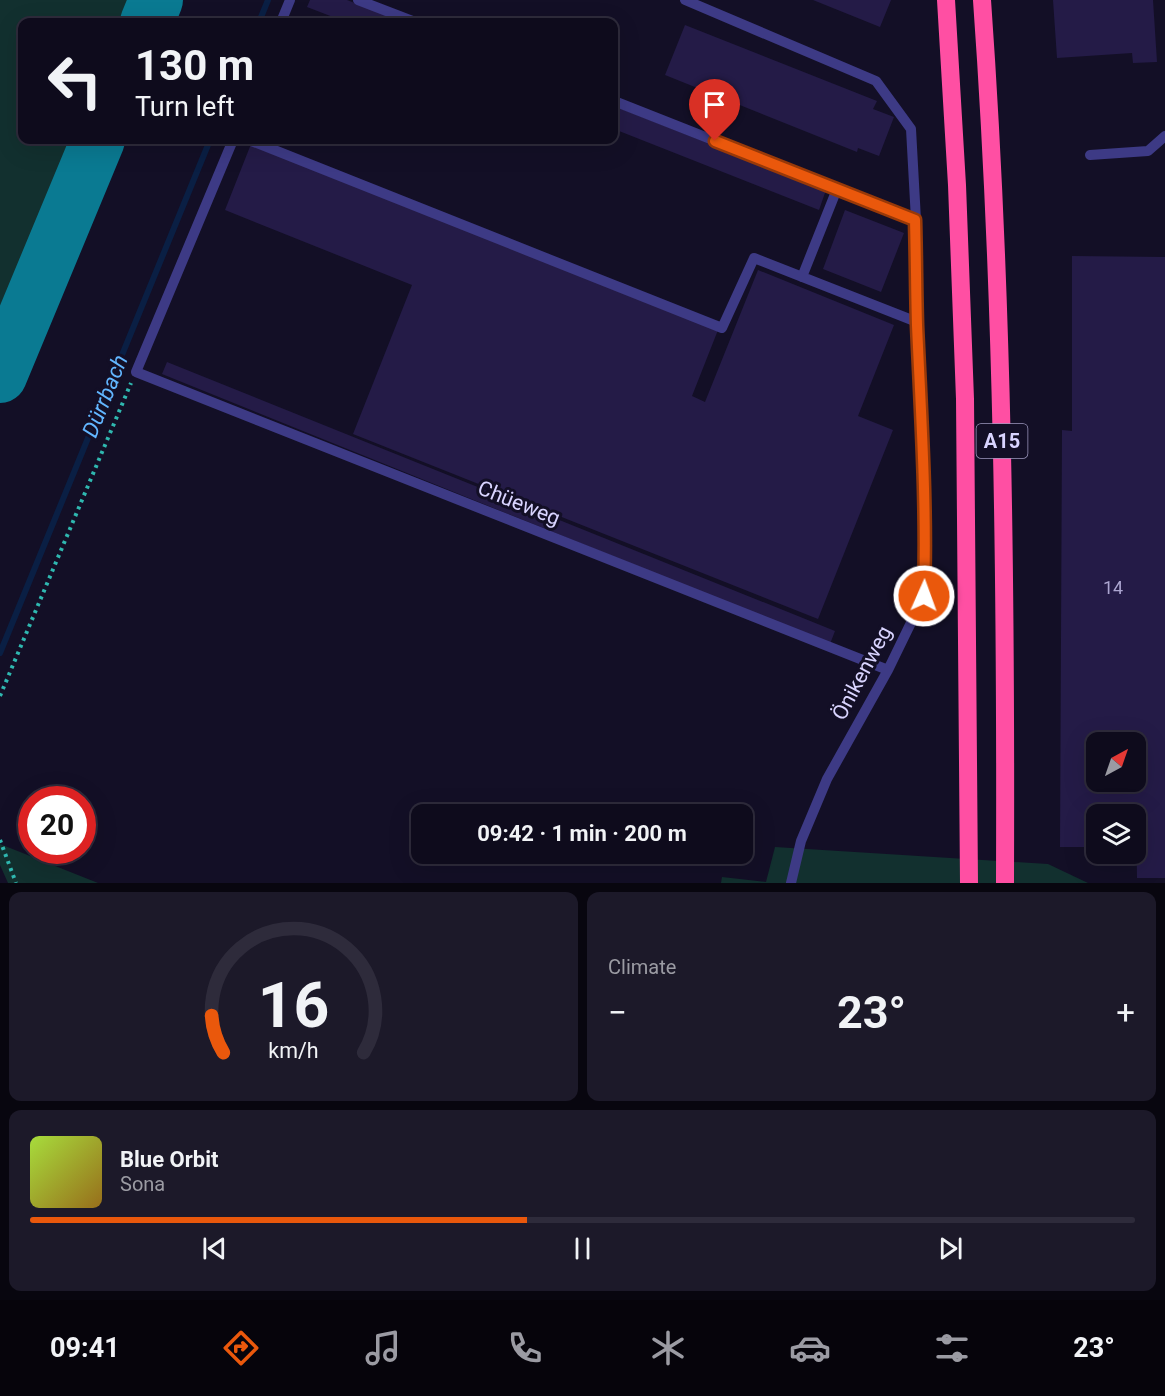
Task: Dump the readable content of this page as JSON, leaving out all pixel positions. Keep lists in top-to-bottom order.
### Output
{
  "streets": {
    "highway": ["A15"],
    "lane": ["Chüeweg", "Önikenweg"]
  },
  "crossings": [
    ["Chüeweg", "Önikenweg"]
  ],
  "water": ["Dürrbach"],
  "house_numbers": ["14"],
  "north": "top right",
  "page": {
    "turn": ["130 m", "Turn left"],
    "limit": "20",
    "trip": "09:42 · 1 min · 200 m",
    "tile": "Climate",
    "heat": ["−", "23°", "+"],
    "song": ["Blue Orbit", "Sona"],
    "tabs": ["09:41", "23°"],
    "gauge": ["16", "km/h"]
  }
}
